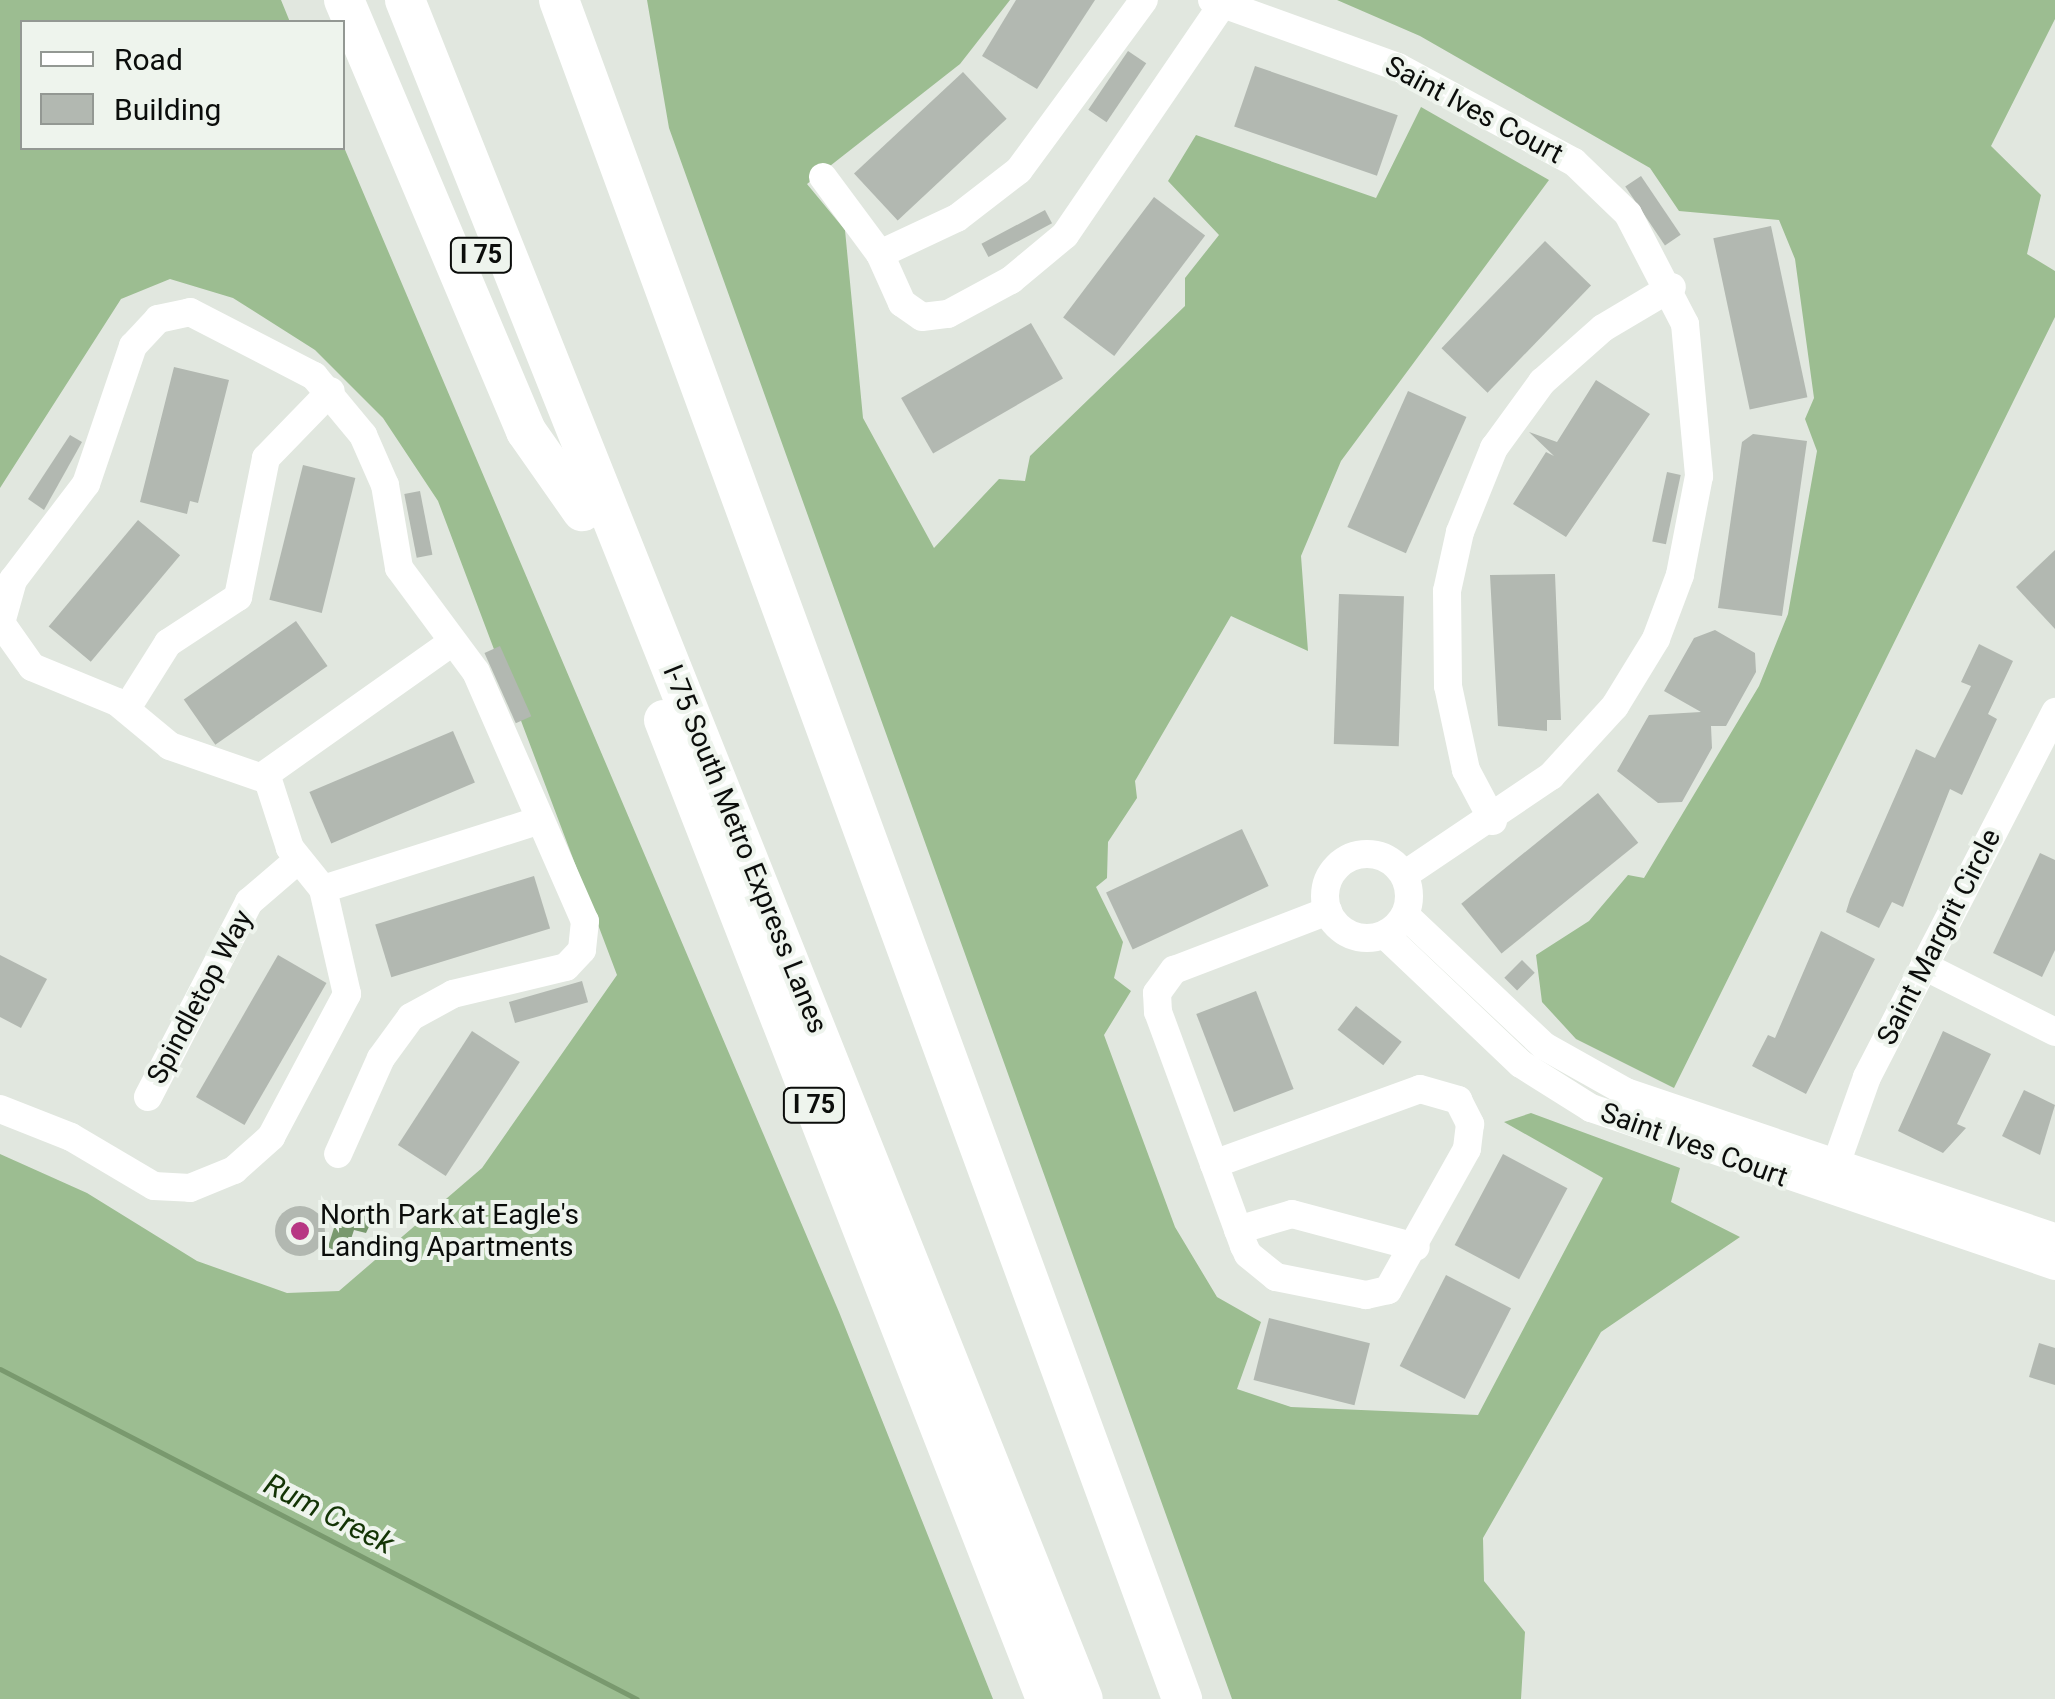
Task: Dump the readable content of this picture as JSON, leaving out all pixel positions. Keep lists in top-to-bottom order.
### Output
{
  "streets": {
    "highway": ["I 75", "I-75 South Metro Express Lanes"],
    "street": ["Saint Ives Court", "Saint Margrit Circle", "Spindletop Way"]
  },
  "crossings": [
    ["Saint Ives Court", "Saint Margrit Circle"]
  ],
  "water": ["Rum Creek"],
  "places": ["North Park at Eagle's Landing Apartments"],
  "legend": ["Road", "Building"]
}
